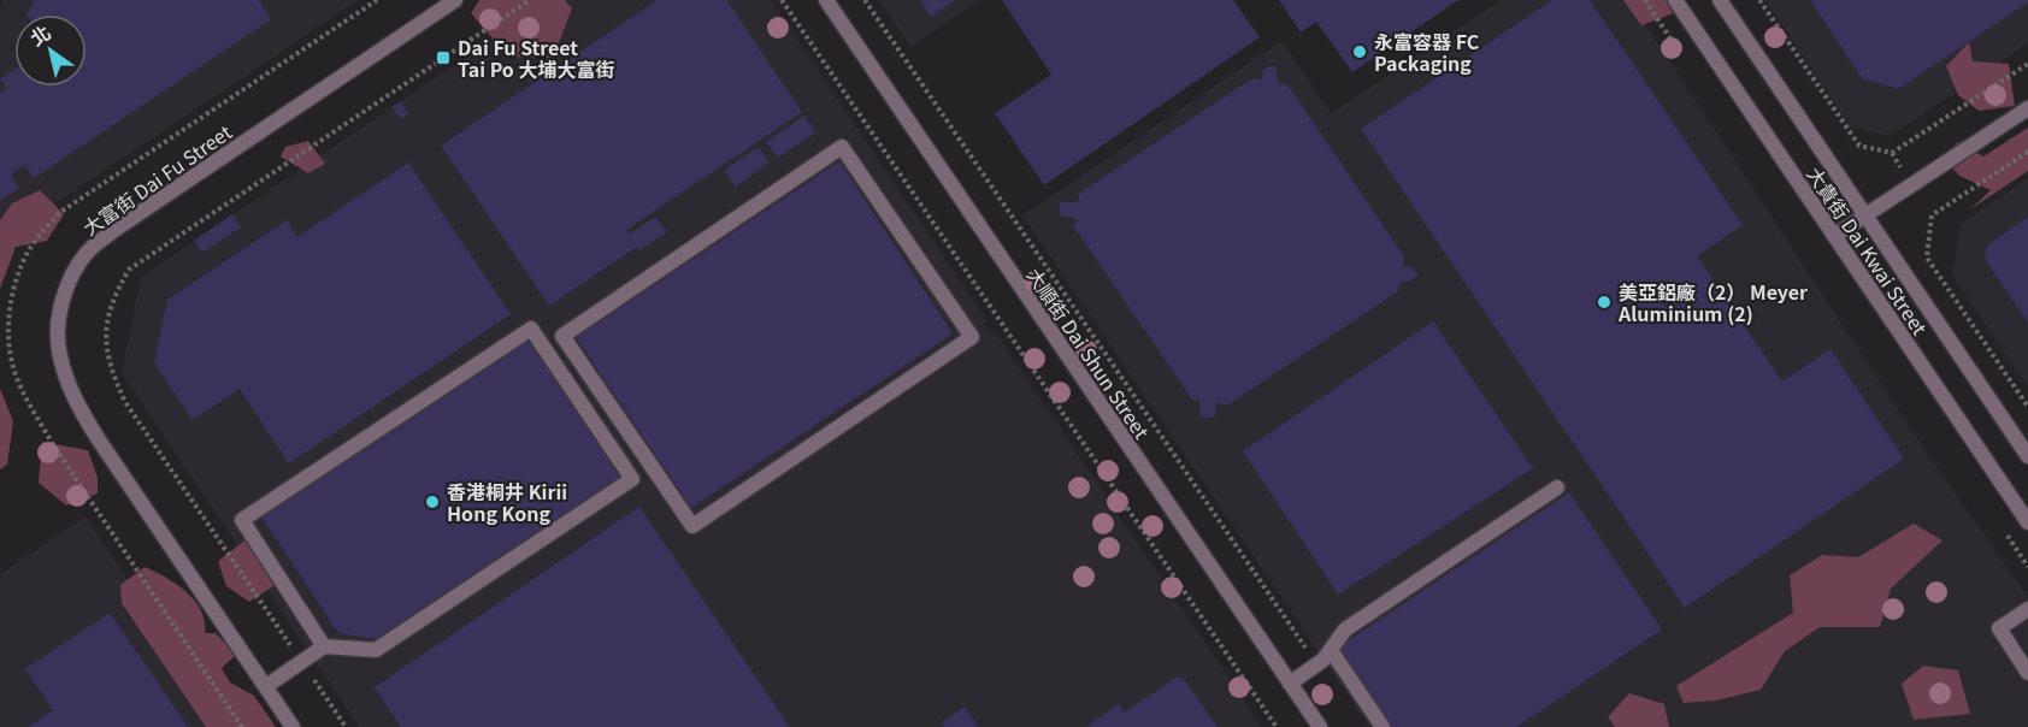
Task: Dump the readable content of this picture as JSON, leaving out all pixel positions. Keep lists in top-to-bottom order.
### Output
{
  "streets": {
    "street": ["大富街 Dai Fu Street", "大貴街 Dai Kwai Street", "大順街 Dai Shun Street"]
  },
  "places": {
    "other": ["永富容器 FC Packaging", "美亞鋁廠（2） Meyer Aluminium (2)", "香港桐井 Kirii Hong Kong"],
    "transit": ["Dai Fu Street Tai Po 大埔大富街"]
  },
  "north": "top left"
}
